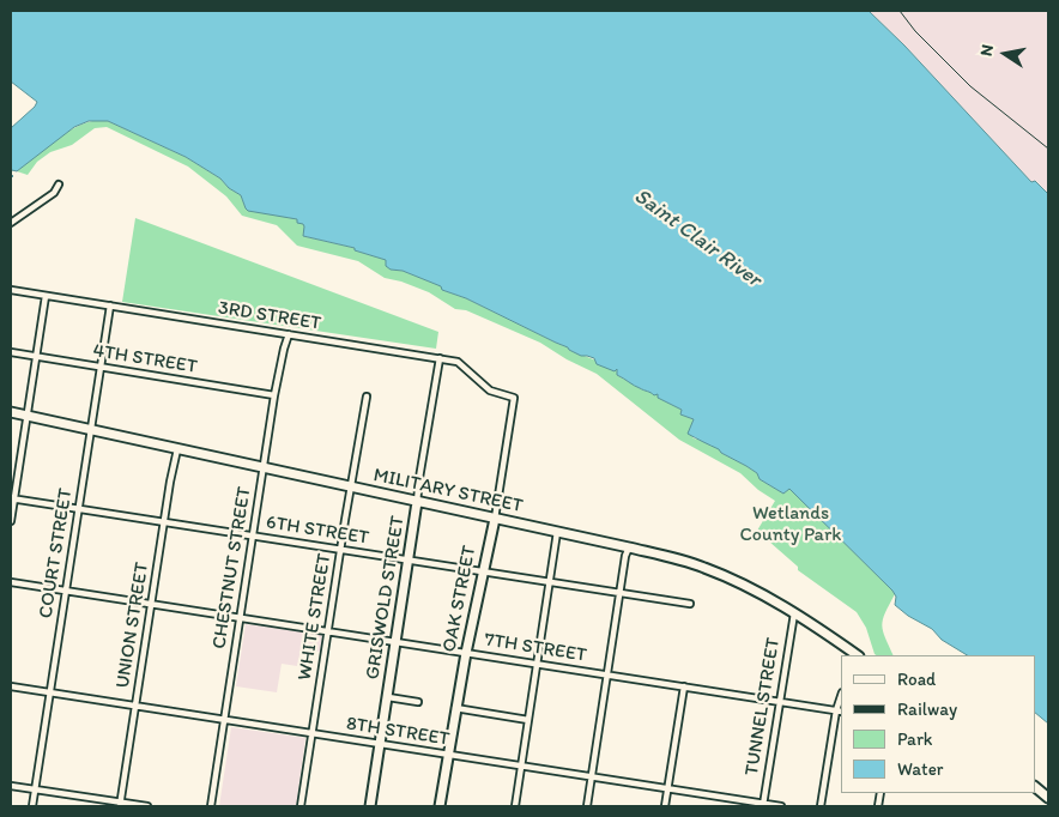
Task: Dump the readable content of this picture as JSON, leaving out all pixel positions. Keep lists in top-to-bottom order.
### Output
{
  "streets": {
    "main road": ["MILITARY STREET", "GRISWOLD STREET", "OAK STREET"],
    "street": [
      "3RD STREET",
      "4TH STREET",
      "6TH STREET",
      "COURT STREET",
      "CHESTNUT STREET",
      "WHITE STREET",
      "UNION STREET",
      "7TH STREET",
      "TUNNEL STREET",
      "8TH STREET"
    ]
  },
  "crossings": [
    ["3RD STREET", "COURT STREET"],
    ["3RD STREET", "CHESTNUT STREET"],
    ["3RD STREET", "GRISWOLD STREET"],
    ["3RD STREET", "OAK STREET"],
    ["4TH STREET", "COURT STREET"],
    ["4TH STREET", "CHESTNUT STREET"],
    ["MILITARY STREET", "COURT STREET"],
    ["MILITARY STREET", "CHESTNUT STREET"],
    ["MILITARY STREET", "GRISWOLD STREET"],
    ["MILITARY STREET", "OAK STREET"],
    ["MILITARY STREET", "WHITE STREET"],
    ["MILITARY STREET", "UNION STREET"],
    ["MILITARY STREET", "TUNNEL STREET"],
    ["6TH STREET", "COURT STREET"],
    ["6TH STREET", "CHESTNUT STREET"],
    ["6TH STREET", "GRISWOLD STREET"],
    ["6TH STREET", "OAK STREET"],
    ["6TH STREET", "WHITE STREET"],
    ["6TH STREET", "UNION STREET"],
    ["COURT STREET", "7TH STREET"],
    ["COURT STREET", "8TH STREET"],
    ["CHESTNUT STREET", "7TH STREET"],
    ["CHESTNUT STREET", "8TH STREET"],
    ["GRISWOLD STREET", "7TH STREET"],
    ["GRISWOLD STREET", "8TH STREET"],
    ["OAK STREET", "7TH STREET"],
    ["OAK STREET", "8TH STREET"],
    ["WHITE STREET", "7TH STREET"],
    ["WHITE STREET", "8TH STREET"],
    ["UNION STREET", "7TH STREET"],
    ["UNION STREET", "8TH STREET"],
    ["7TH STREET", "TUNNEL STREET"],
    ["TUNNEL STREET", "8TH STREET"]
  ],
  "water": ["Saint Clair River"],
  "parks": ["Wetlands County Park"],
  "legend": [
    "Road",
    "Railway",
    "Park",
    "Water"
  ],
  "north": "left"
}
